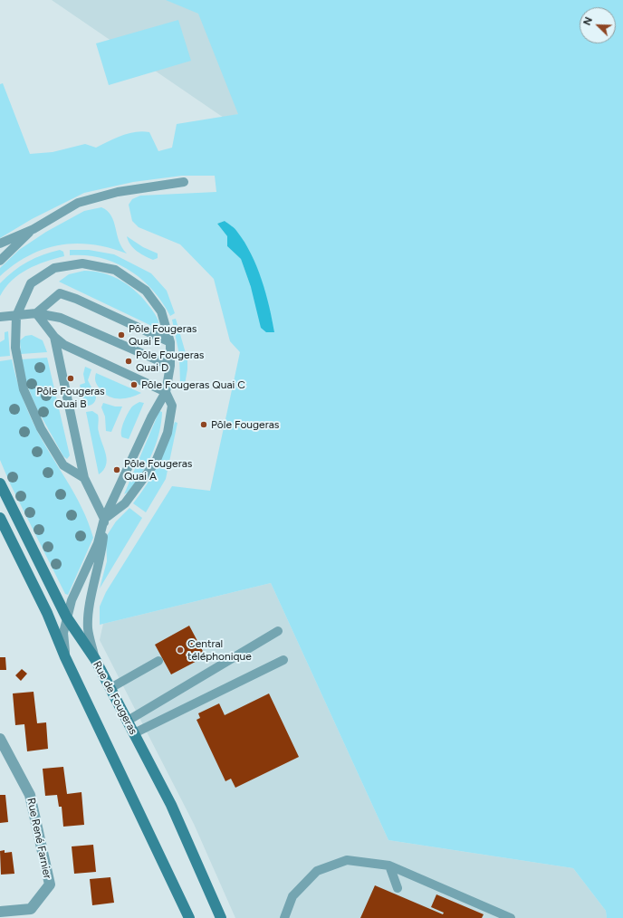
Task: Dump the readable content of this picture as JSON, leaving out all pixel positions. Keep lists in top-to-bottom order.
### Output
{
  "streets": {
    "main road": ["Rue de Fougeras"],
    "street": ["Rue René Farnier"]
  },
  "places": [
    "Pôle Fougeras Quai E",
    "Pôle Fougeras Quai D",
    "Pôle Fougeras Quai B",
    "Pôle Fougeras Quai C",
    "Pôle Fougeras",
    "Pôle Fougeras Quai A",
    "Central téléphonique"
  ],
  "north": "top left"
}
